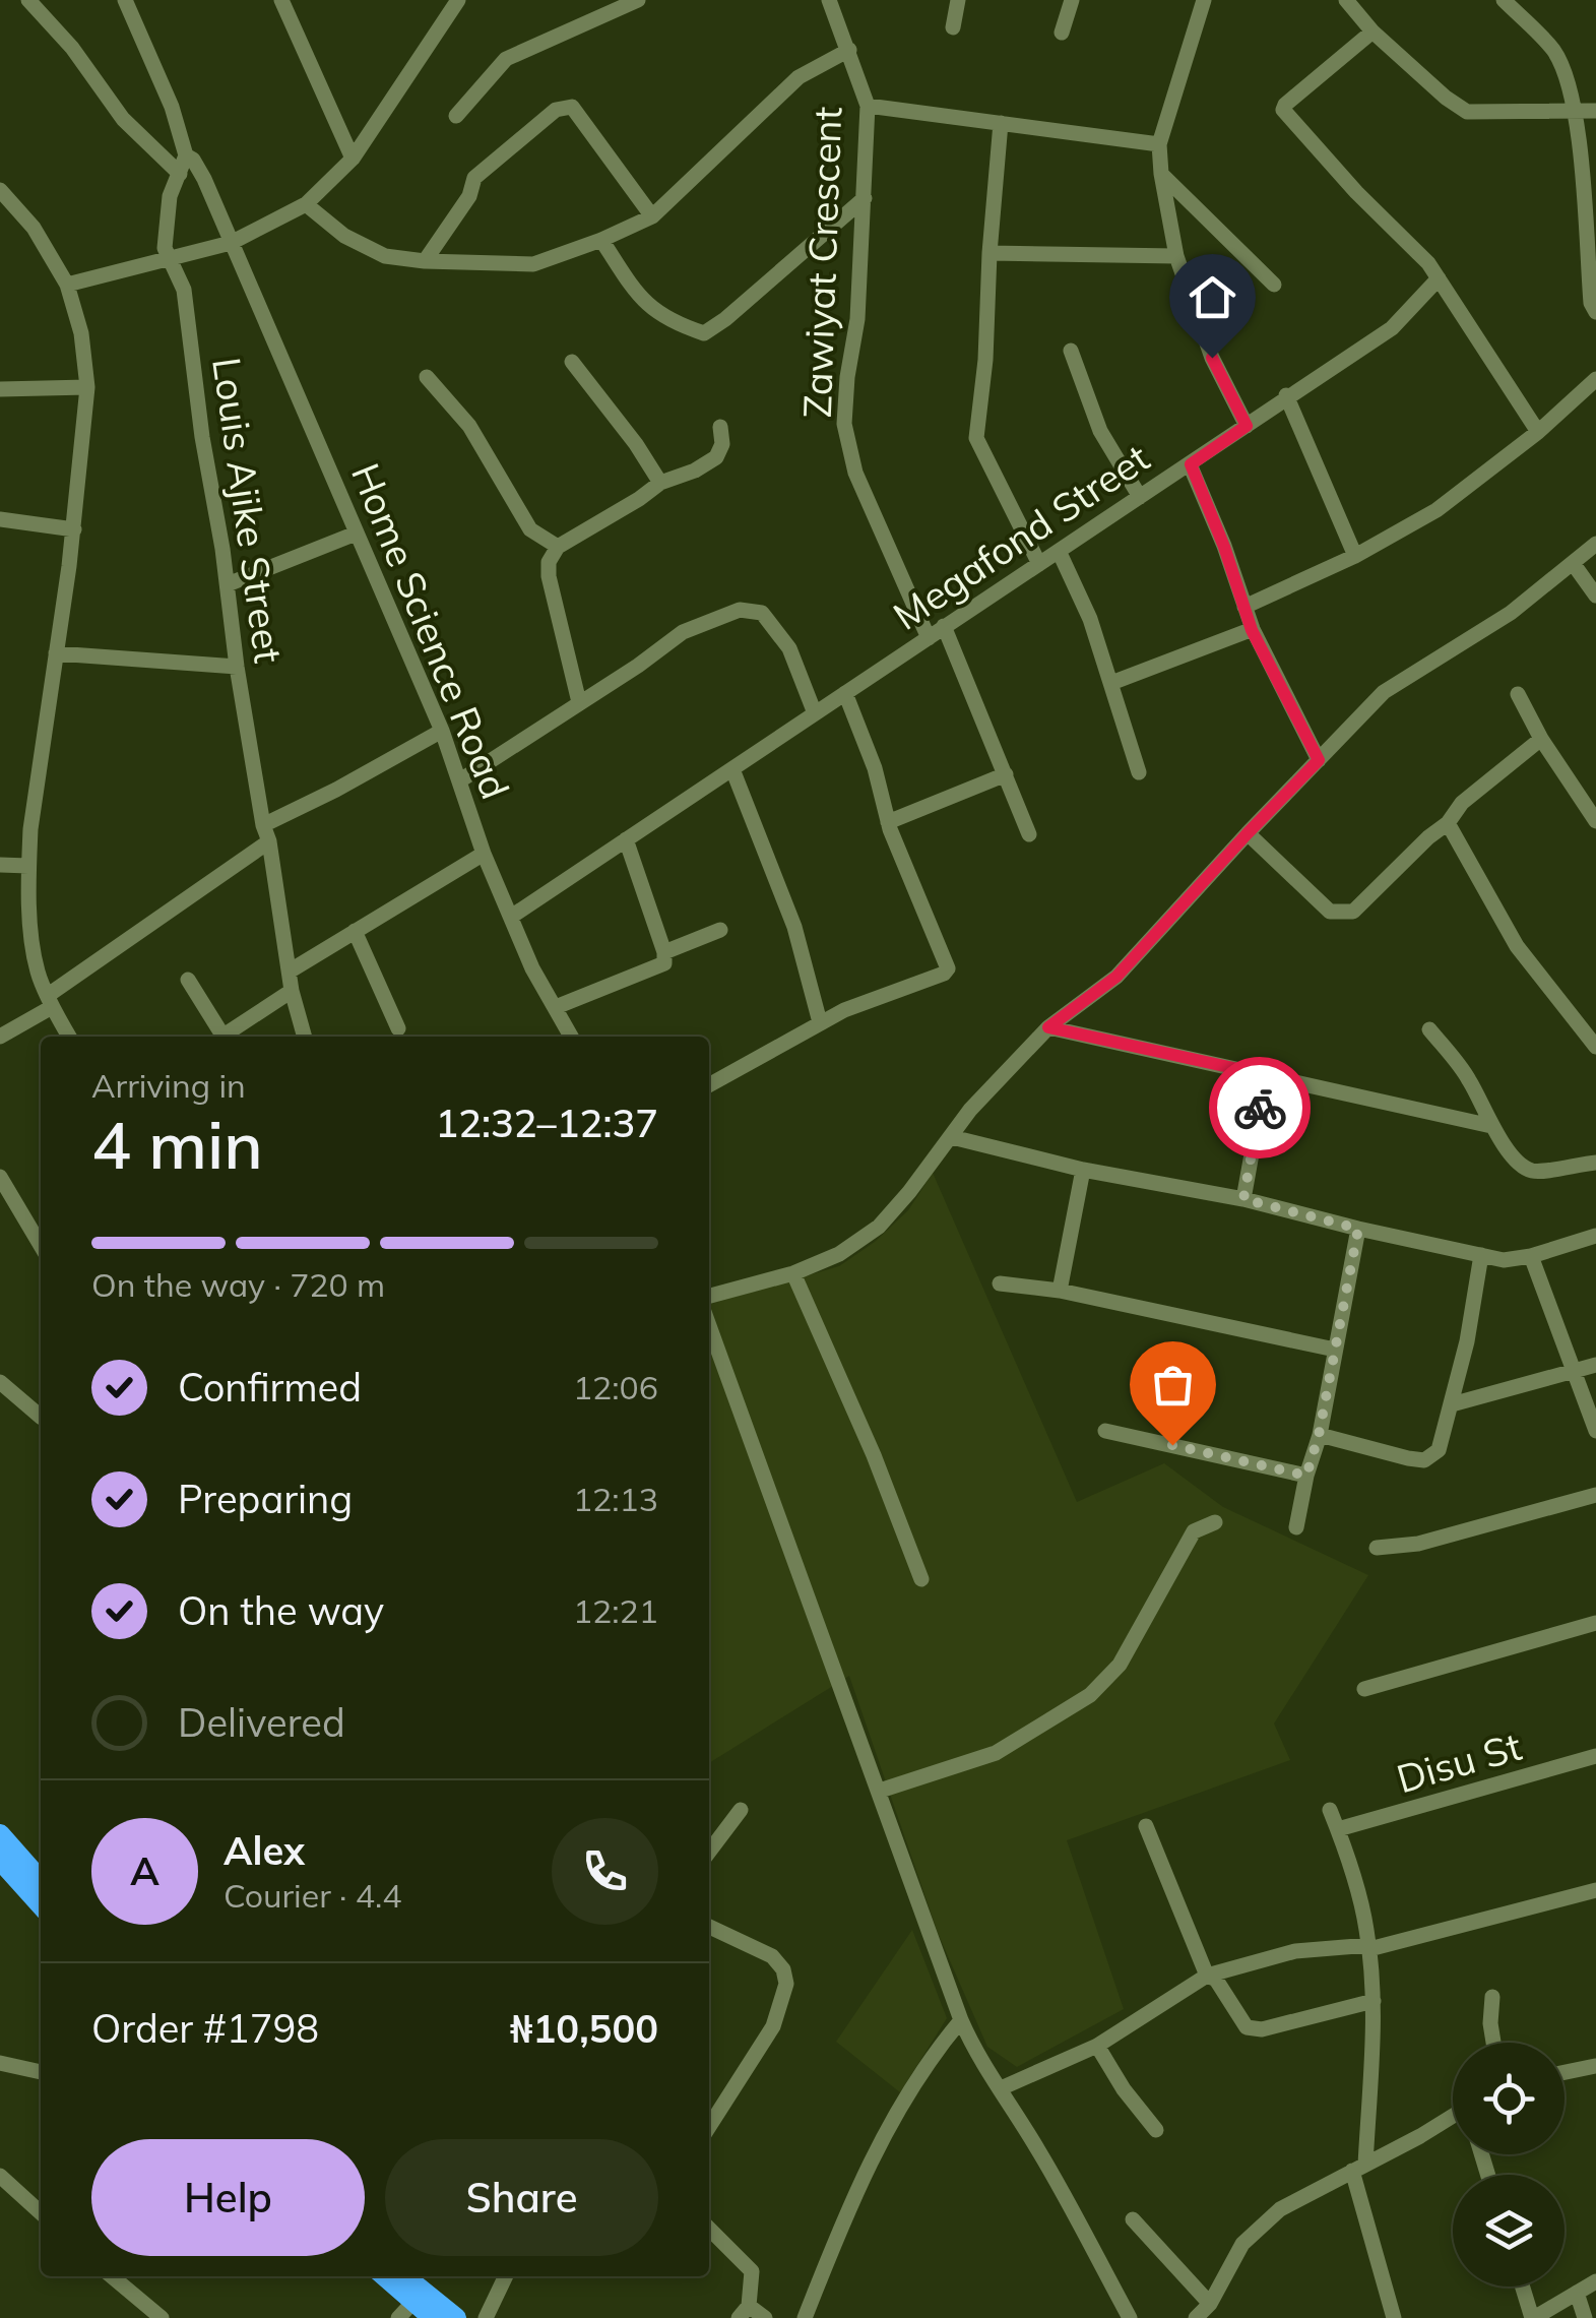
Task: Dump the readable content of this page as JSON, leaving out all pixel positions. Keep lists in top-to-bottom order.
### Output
{
  "streets": {
    "street": [
      "Zawiyat Crescent",
      "Louis Ajike Street",
      "Megafond Street",
      "Home Science Road",
      "Disu St"
    ]
  },
  "crossings": [
    ["Zawiyat Crescent", "Megafond Street"],
    ["Louis Ajike Street", "Home Science Road"],
    ["Megafond Street", "Home Science Road"]
  ],
  "page": {
    "heading": ["4 min", "Arriving in", "12:32–12:37"],
    "panel": [
      "Alex",
      "Courier · 4.4",
      "Order #1798",
      "₦10,500"
    ],
    "bar": "On the way · 720 m",
    "list": [
      ["Confirmed", "12:06"],
      ["Preparing", "12:13"],
      ["On the way", "12:21"],
      "Delivered"
    ],
    "round": "A",
    "buttons": ["Help", "Share"]
  }
}
